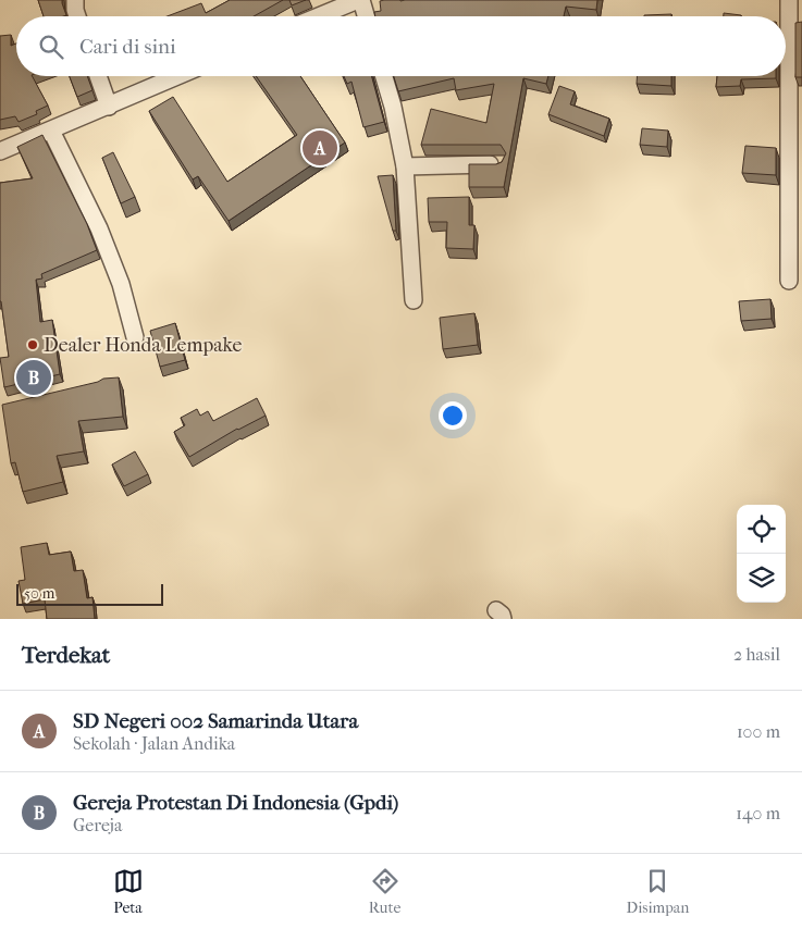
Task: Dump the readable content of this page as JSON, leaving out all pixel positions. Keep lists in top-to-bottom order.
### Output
{
  "places": ["Dealer Honda Lempake"],
  "scale_bar": "50 m",
  "page": {
    "search": "Cari di sini",
    "pins": ["A", "B"],
    "scale": "50 m",
    "heading": ["Terdekat", "2 hasil"],
    "list": [
      {
        "mark": "A",
        "name": "SD Negeri 002 Samarinda Utara",
        "note": "Sekolah · Jalan Andika",
        "value": "100 m"
      },
      {
        "mark": "B",
        "name": "Gereja Protestan Di Indonesia (Gpdi)",
        "note": "Gereja",
        "value": "140 m"
      }
    ],
    "nav": ["Peta", "Rute", "Disimpan"]
  }
}
